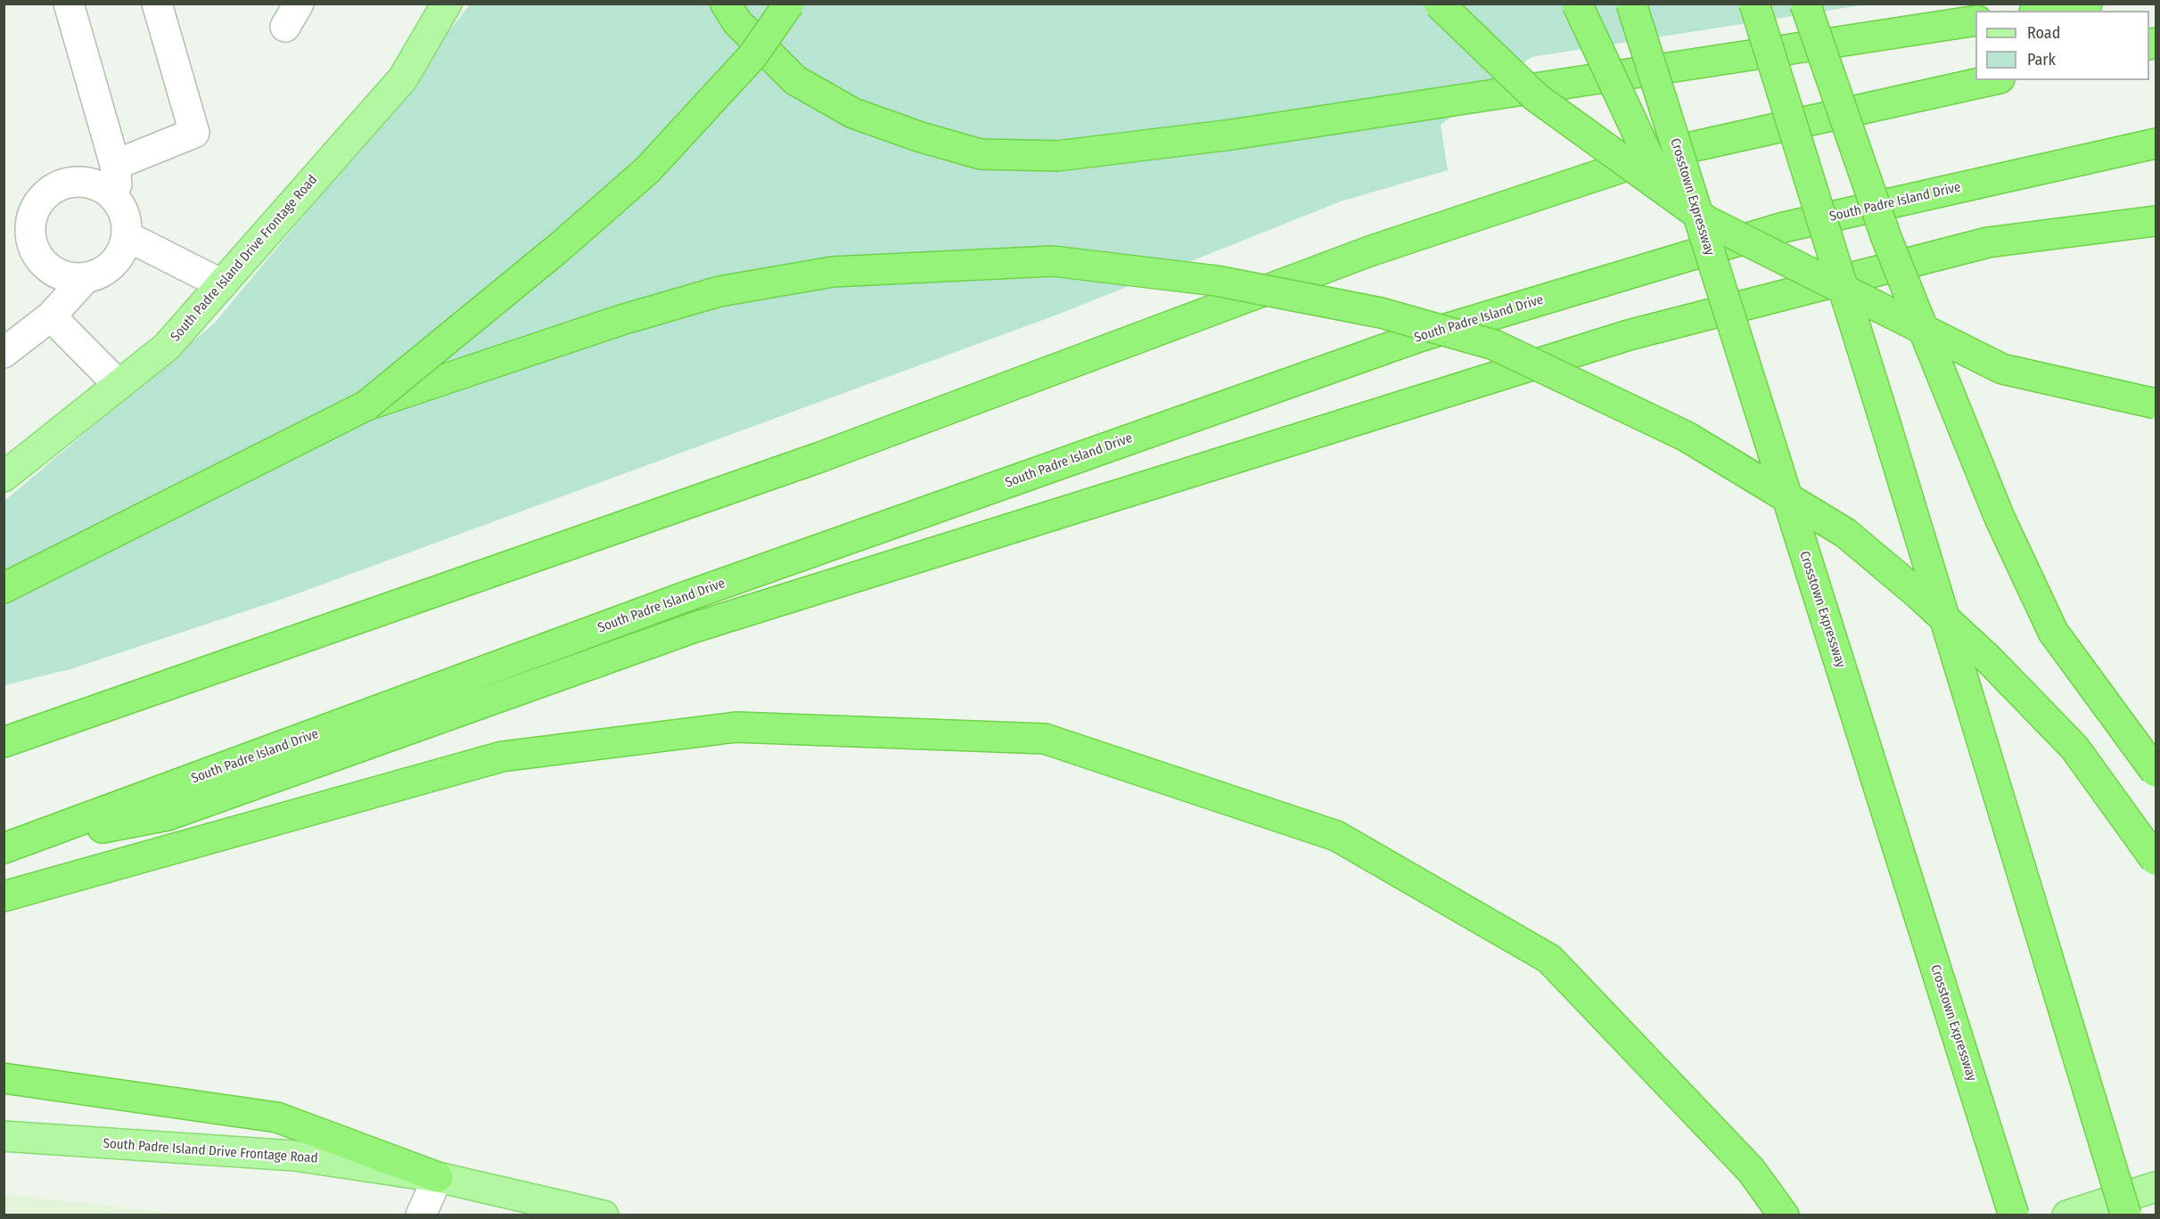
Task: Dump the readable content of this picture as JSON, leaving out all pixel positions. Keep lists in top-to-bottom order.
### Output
{
  "streets": {
    "highway": ["Crosstown Expressway", "South Padre Island Drive"],
    "main road": ["South Padre Island Drive Frontage Road"]
  },
  "legend": ["Road", "Park"]
}
